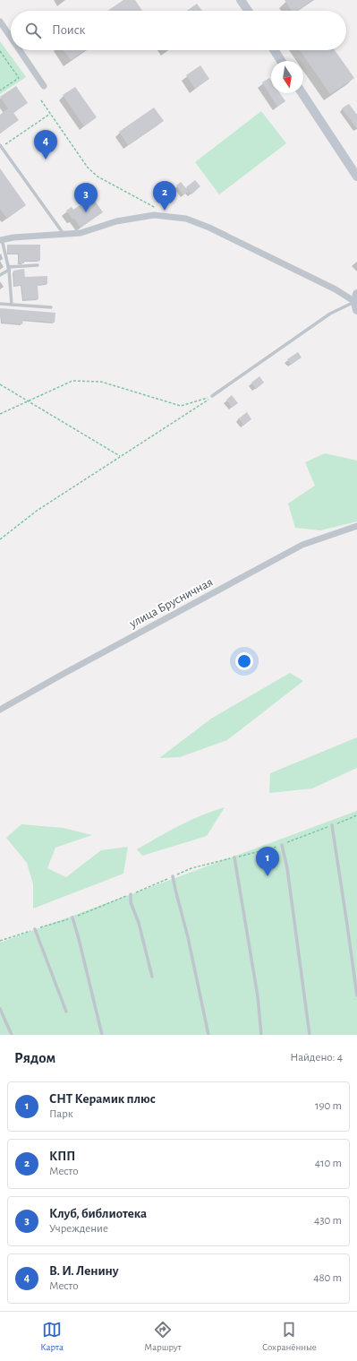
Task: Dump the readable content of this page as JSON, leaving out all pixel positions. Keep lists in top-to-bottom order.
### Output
{
  "streets": {
    "street": ["улица Брусничная"]
  },
  "north": "bottom",
  "page": {
    "search": "Поиск",
    "pins": [
      "4",
      "2",
      "3",
      "1"
    ],
    "heading": ["Рядом", "Найдено: 4"],
    "list": [
      {
        "mark": "1",
        "name": "СНТ Керамик плюс",
        "note": "Парк",
        "value": "190 m"
      },
      {
        "mark": "2",
        "name": "КПП",
        "note": "Место",
        "value": "410 m"
      },
      {
        "mark": "3",
        "name": "Клуб, библиотека",
        "note": "Учреждение",
        "value": "430 m"
      },
      {
        "mark": "4",
        "name": "В. И. Ленину",
        "note": "Место",
        "value": "480 m"
      }
    ],
    "nav": ["Карта", "Маршрут", "Сохранённые"]
  }
}
